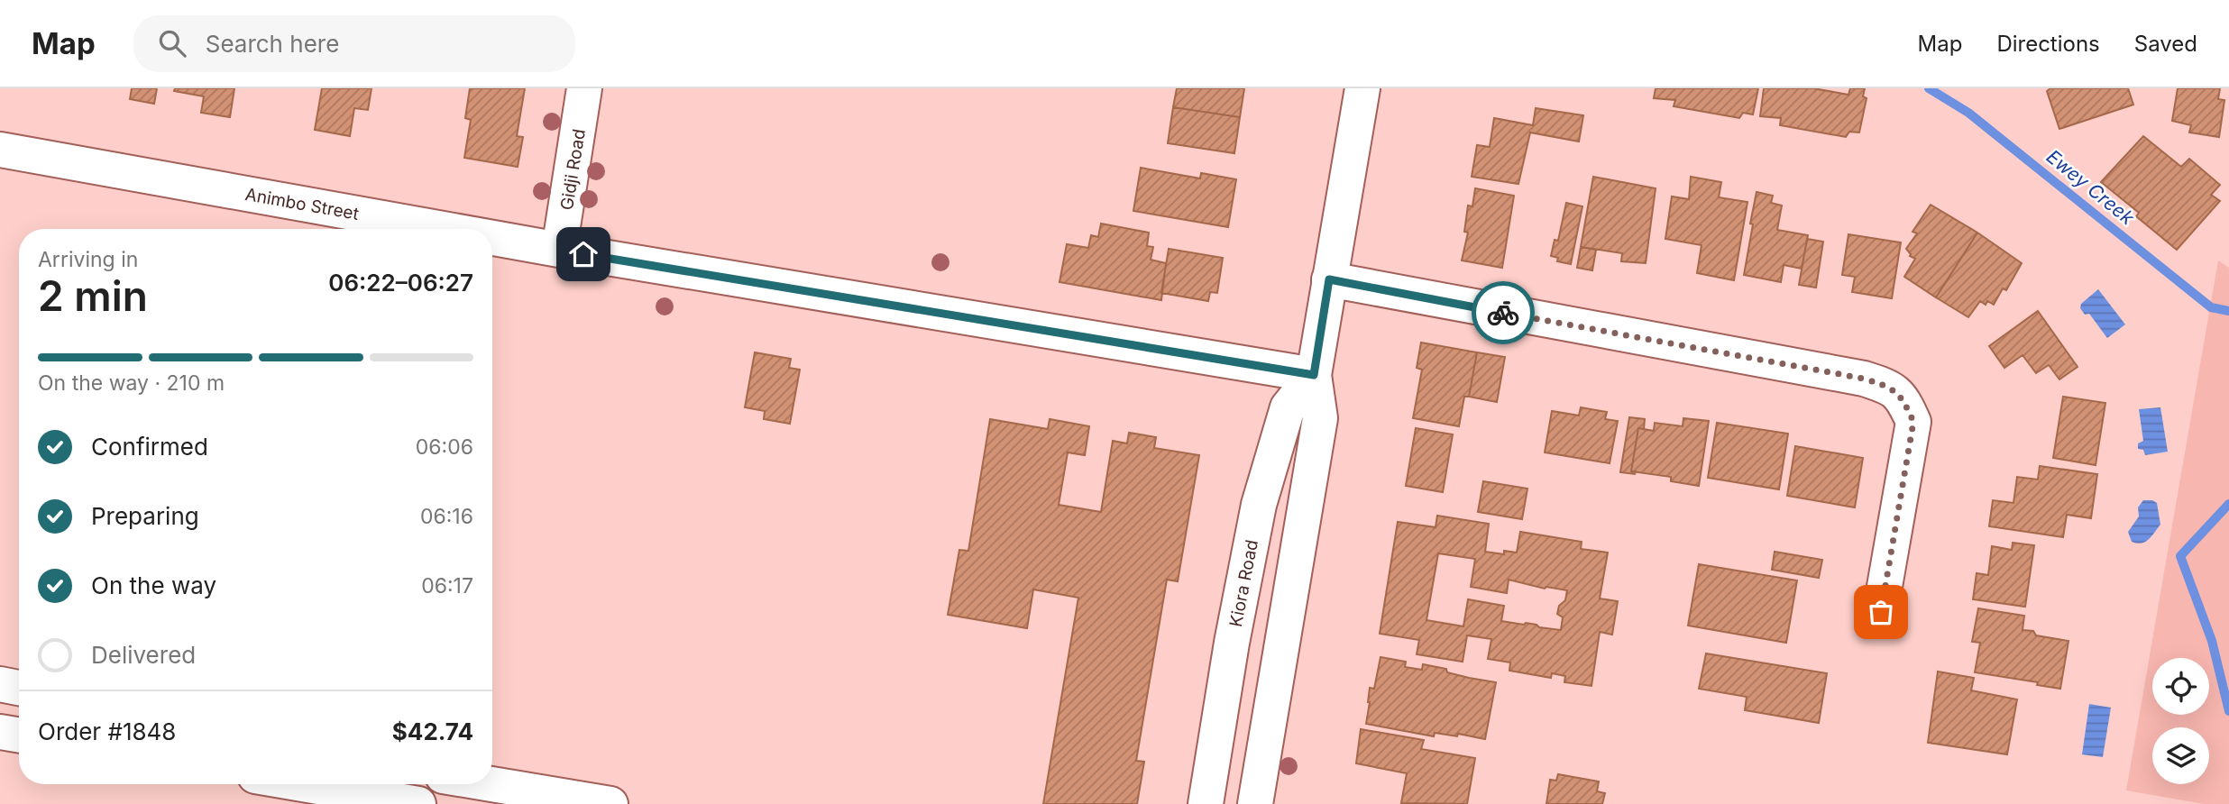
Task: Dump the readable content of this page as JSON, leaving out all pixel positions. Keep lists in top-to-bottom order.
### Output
{
  "streets": {
    "street": ["Gidji Road", "Animbo Street", "Kiora Road"]
  },
  "crossings": [
    ["Gidji Road", "Animbo Street"],
    ["Animbo Street", "Kiora Road"]
  ],
  "water": ["Ewey Creek"],
  "page": {
    "header": "Map",
    "search": "Search here",
    "nav": ["Map", "Directions", "Saved"],
    "heading": ["2 min", "Arriving in", "06:22–06:27"],
    "panel": ["Order #1848", "$42.74"],
    "bar": "On the way · 210 m",
    "list": [
      ["Confirmed", "06:06"],
      ["Preparing", "06:16"],
      ["On the way", "06:17"],
      "Delivered"
    ]
  }
}
